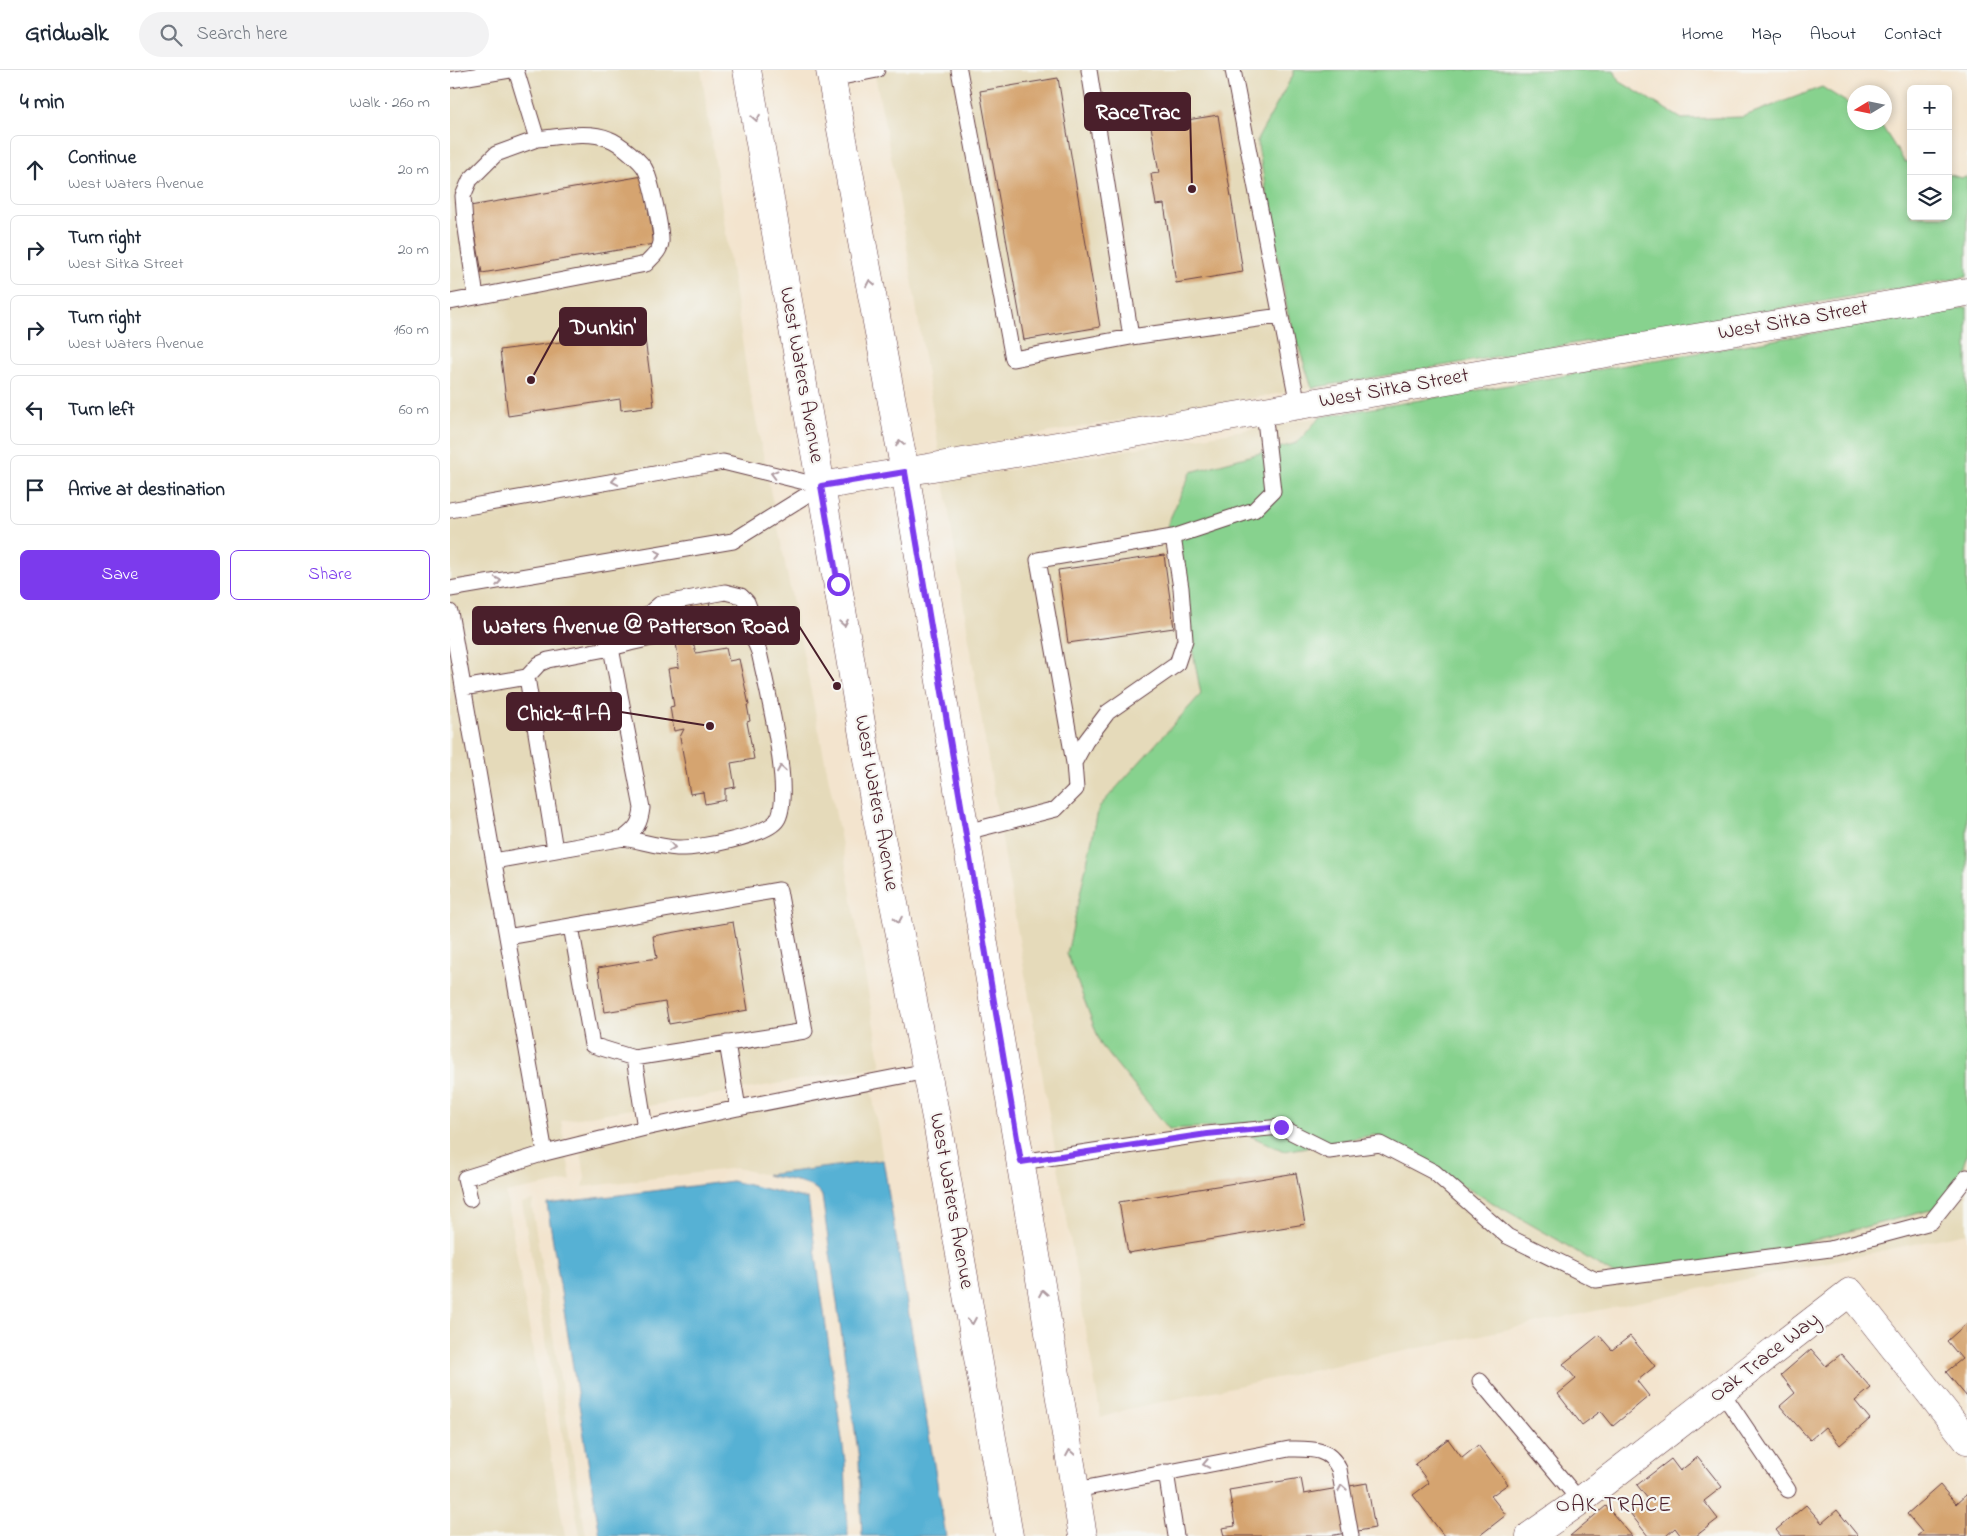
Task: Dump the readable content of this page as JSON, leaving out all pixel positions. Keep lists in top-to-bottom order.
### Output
{
  "streets": {
    "main road": ["West Sitka Street", "West Waters Avenue", "Oak Trace Way"]
  },
  "crossings": [
    ["West Sitka Street", "West Waters Avenue"]
  ],
  "districts": ["OAK TRACE"],
  "places": [
    "RaceTrac",
    "Dunkin'",
    "Waters Avenue @ Patterson Road",
    "Chick-fil-A"
  ],
  "north": "left",
  "page": {
    "header": "Gridwalk",
    "search": "Search here",
    "nav": [
      "Home",
      "Map",
      "About",
      "Contact"
    ],
    "heading": ["4 min", "Walk · 260 m"],
    "map_buttons": ["+", "−"],
    "list": [
      ["Continue", "West Waters Avenue", "20 m"],
      ["Turn right", "West Sitka Street", "20 m"],
      ["Turn right", "West Waters Avenue", "160 m"],
      ["Turn left", "60 m"],
      "Arrive at destination"
    ],
    "buttons": ["Save", "Share"]
  }
}
